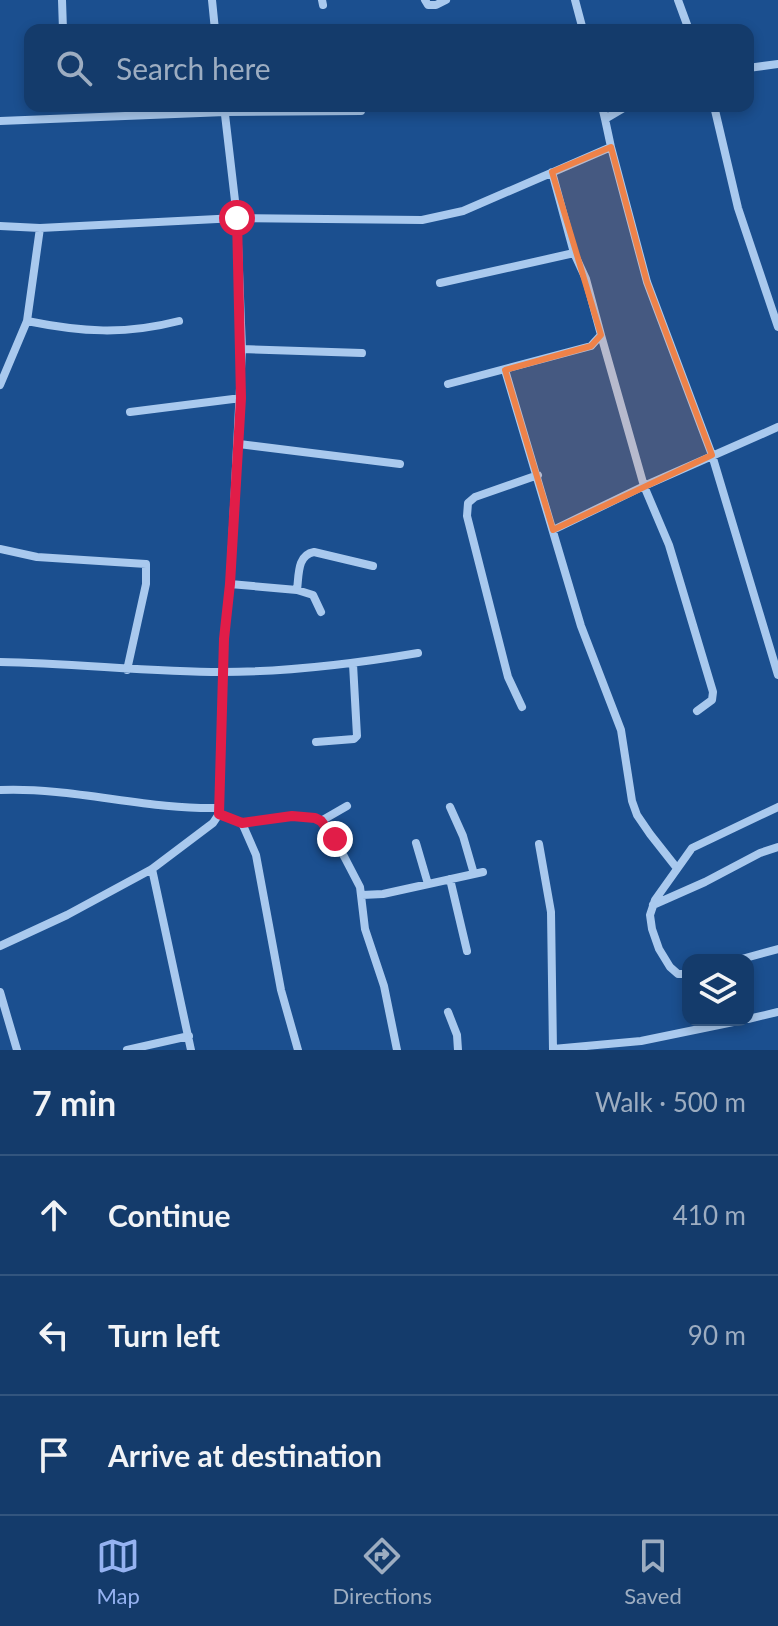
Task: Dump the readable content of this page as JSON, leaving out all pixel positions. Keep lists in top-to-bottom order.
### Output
{
  "page": {
    "search": "Search here",
    "heading": ["7 min", "Walk · 500 m"],
    "list": [
      ["Continue", "410 m"],
      ["Turn left", "90 m"],
      "Arrive at destination"
    ],
    "nav": ["Map", "Directions", "Saved"]
  }
}
